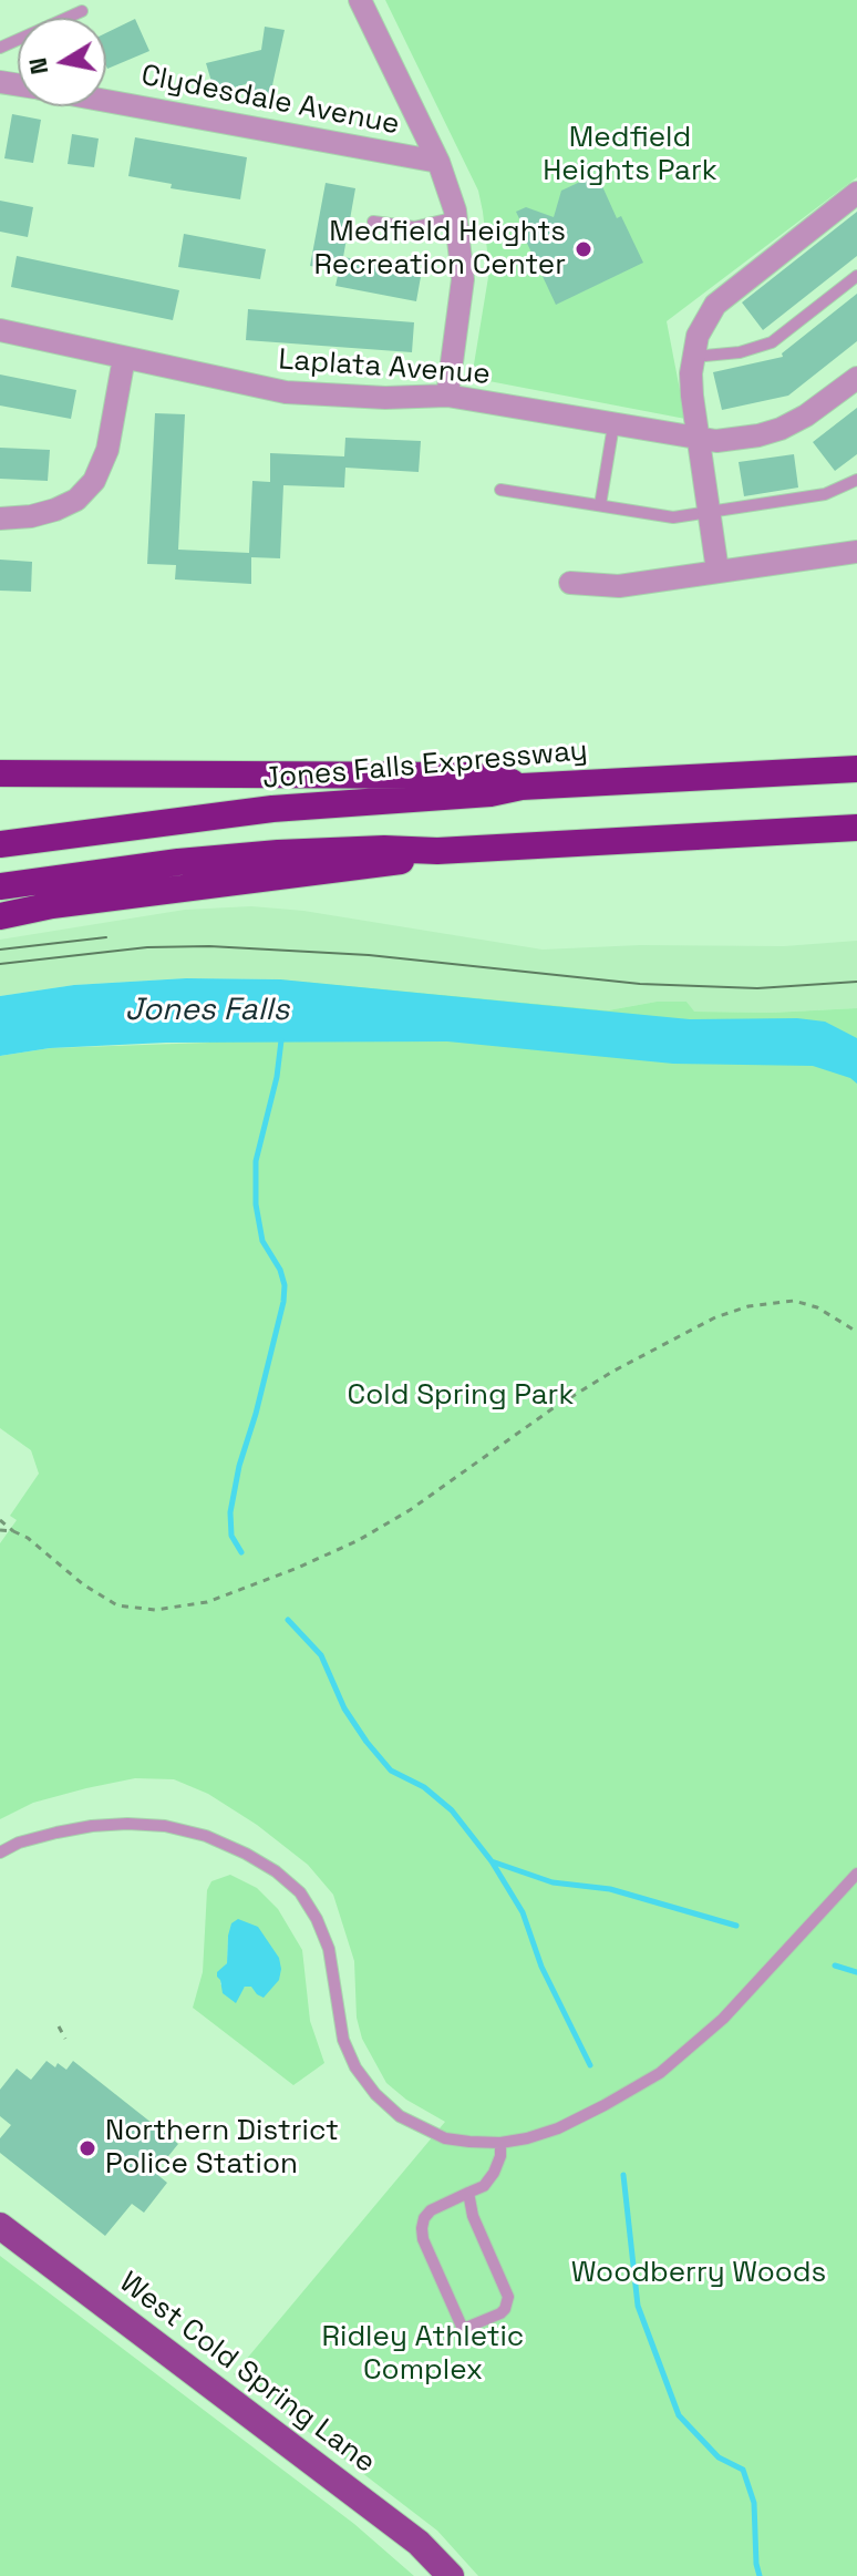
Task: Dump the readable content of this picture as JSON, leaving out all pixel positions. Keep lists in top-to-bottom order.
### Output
{
  "streets": {
    "highway": ["Jones Falls Expressway"],
    "main road": ["West Cold Spring Lane"],
    "street": ["Clydesdale Avenue", "Laplata Avenue"]
  },
  "water": ["Jones Falls"],
  "parks": [
    "Medfield Heights Park",
    "Cold Spring Park",
    "Woodberry Woods",
    "Ridley Athletic Complex"
  ],
  "places": ["Medfield Heights Recreation Center", "Northern District Police Station"],
  "north": "left"
}
